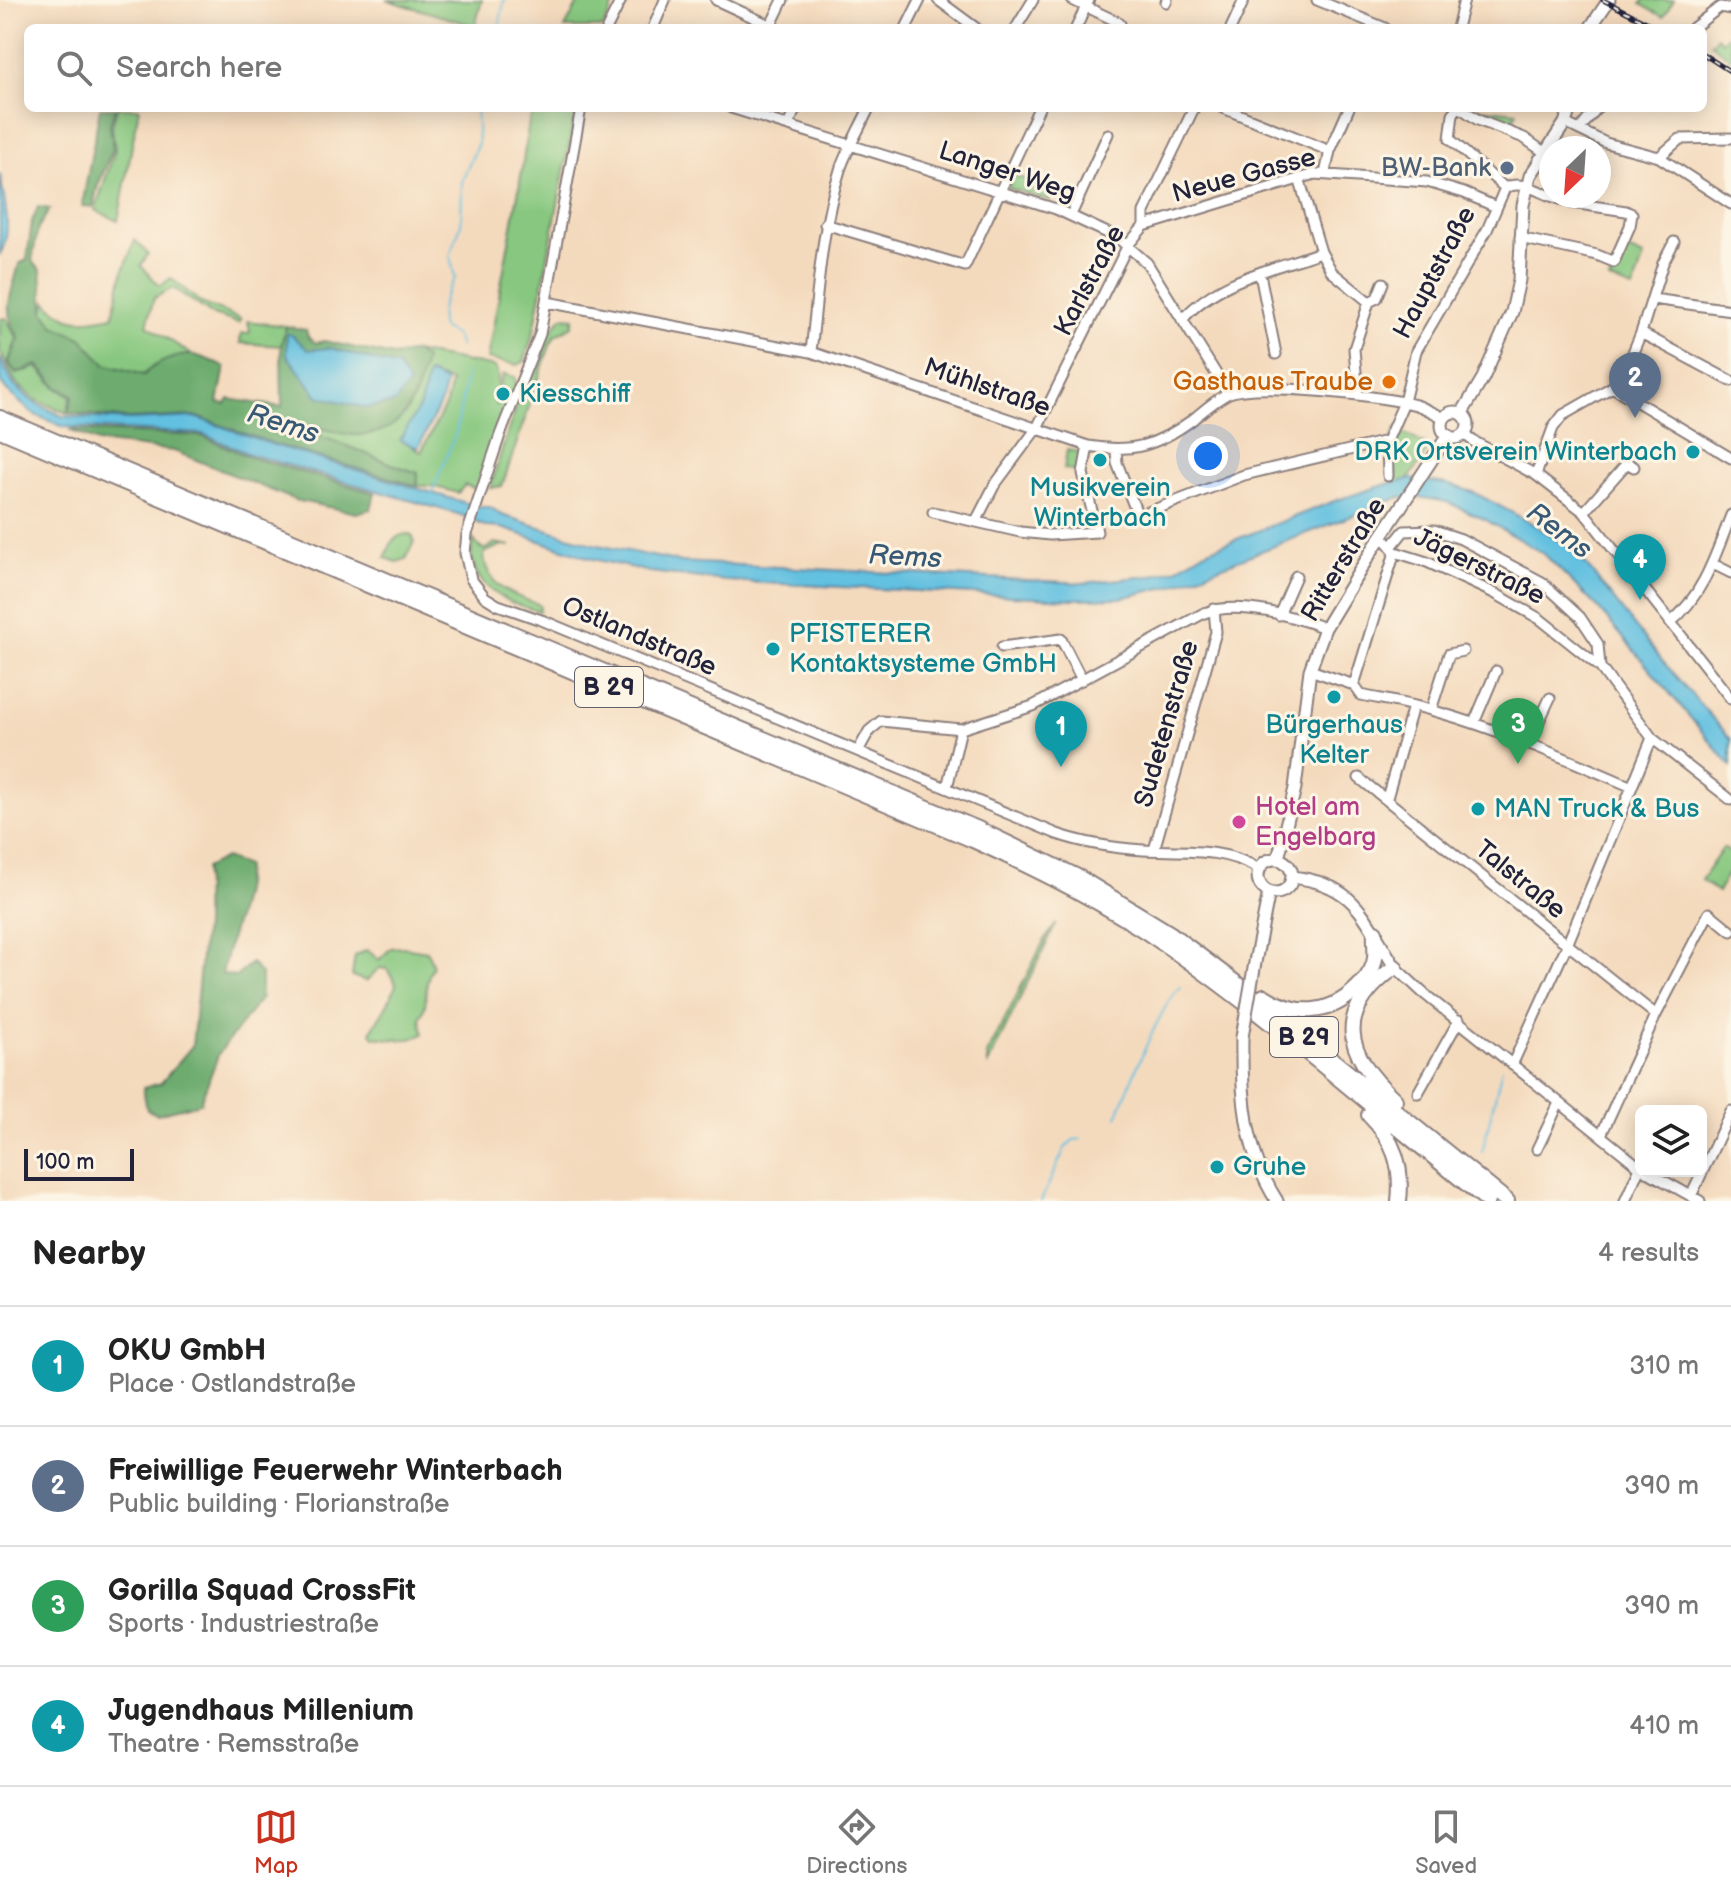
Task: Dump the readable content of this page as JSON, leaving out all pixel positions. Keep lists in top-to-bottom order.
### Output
{
  "streets": {
    "highway": ["B 29"],
    "main road": ["Ritterstraße"],
    "street": [
      "Langer Weg",
      "Neue Gasse",
      "Hauptstraße",
      "Karlstraße",
      "Mühlstraße",
      "Jägerstraße",
      "Ostlandstraße",
      "Sudetenstraße",
      "Talstraße"
    ]
  },
  "crossings": [
    ["Langer Weg", "Karlstraße"],
    ["Langer Weg", "Mühlstraße"],
    ["Neue Gasse", "Hauptstraße"],
    ["Neue Gasse", "Karlstraße"],
    ["Karlstraße", "Mühlstraße"],
    ["Mühlstraße", "Ostlandstraße"],
    ["Ritterstraße", "Jägerstraße"],
    ["Ritterstraße", "Ostlandstraße"],
    ["Ostlandstraße", "Sudetenstraße"]
  ],
  "water": ["Rems"],
  "places": [
    "BW-Bank",
    "Gasthaus Traube",
    "Kiesschiff",
    "DRK Ortsverein Winterbach",
    "Musikverein Winterbach",
    "PFISTERER Kontaktsysteme GmbH",
    "Bürgerhaus Kelter",
    "MAN Truck & Bus",
    "Hotel am Engelbarg",
    "Gruhe"
  ],
  "scale_bar": "100 m",
  "north": "bottom left",
  "page": {
    "search": "Search here",
    "pins": [
      "2",
      "4",
      "3",
      "1"
    ],
    "scale": "100 m",
    "heading": ["Nearby", "4 results"],
    "list": [
      {
        "mark": "1",
        "name": "OKU GmbH",
        "note": "Place · Ostlandstraße",
        "value": "310 m"
      },
      {
        "mark": "2",
        "name": "Freiwillige Feuerwehr Winterbach",
        "note": "Public building · Florianstraße",
        "value": "390 m"
      },
      {
        "mark": "3",
        "name": "Gorilla Squad CrossFit",
        "note": "Sports · Industriestraße",
        "value": "390 m"
      },
      {
        "mark": "4",
        "name": "Jugendhaus Millenium",
        "note": "Theatre · Remsstraße",
        "value": "410 m"
      }
    ],
    "nav": ["Map", "Directions", "Saved"]
  }
}
